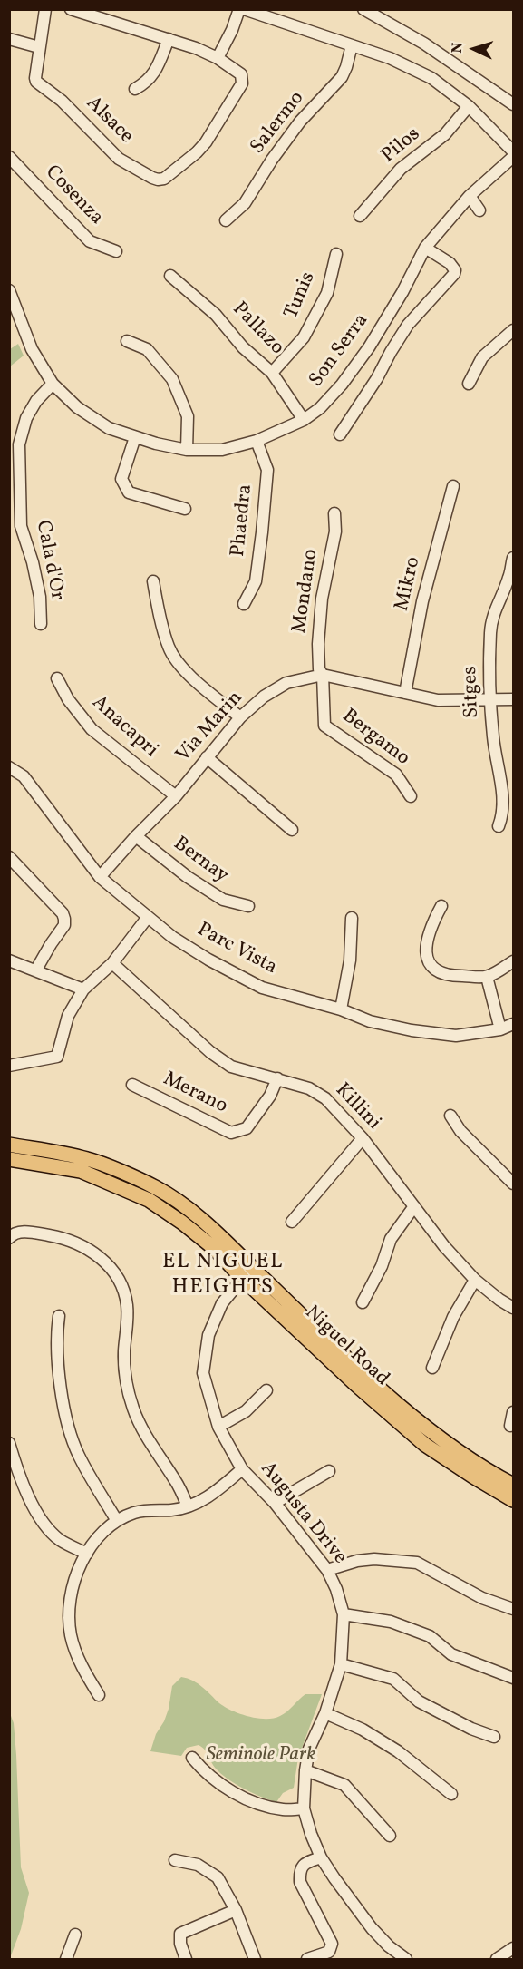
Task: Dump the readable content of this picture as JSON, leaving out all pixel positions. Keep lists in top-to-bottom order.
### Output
{
  "streets": {
    "main road": ["Niguel Road"],
    "street": [
      "Alsace",
      "Salermo",
      "Pilos",
      "Cosenza",
      "Tunis",
      "Pallazo",
      "Son Serra",
      "Phaedra",
      "Cala d'Or",
      "Mikro",
      "Mondano",
      "Sitges",
      "Anacapri",
      "Via Marin",
      "Bergamo",
      "Bernay",
      "Parc Vista",
      "Merano",
      "Killini",
      "Augusta Drive"
    ]
  },
  "crossings": [
    ["Tunis", "Pallazo"],
    ["Pallazo", "Son Serra"],
    ["Son Serra", "Phaedra"],
    ["Son Serra", "Cala d'Or"],
    ["Mikro", "Via Marin"],
    ["Mondano", "Via Marin"],
    ["Mondano", "Bergamo"],
    ["Sitges", "Via Marin"],
    ["Anacapri", "Via Marin"],
    ["Via Marin", "Bergamo"],
    ["Via Marin", "Bernay"],
    ["Via Marin", "Parc Vista"],
    ["Merano", "Killini"],
    ["Niguel Road", "Augusta Drive"]
  ],
  "districts": ["EL NIGUEL HEIGHTS"],
  "parks": ["Seminole Park"],
  "north": "left"
}
